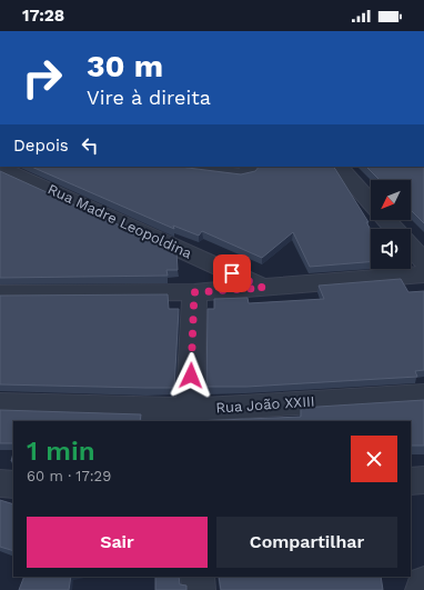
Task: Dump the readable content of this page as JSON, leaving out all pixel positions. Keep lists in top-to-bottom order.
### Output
{
  "streets": {
    "street": ["Rua Madre Leopoldina", "Rua João XXIII"]
  },
  "north": "bottom left",
  "page": {
    "status": "17:28",
    "turn": ["30 m", "Vire à direita"],
    "then": "Depois",
    "heading": ["1 min", "60 m · 17:29"],
    "buttons": ["Sair", "Compartilhar"]
  }
}
